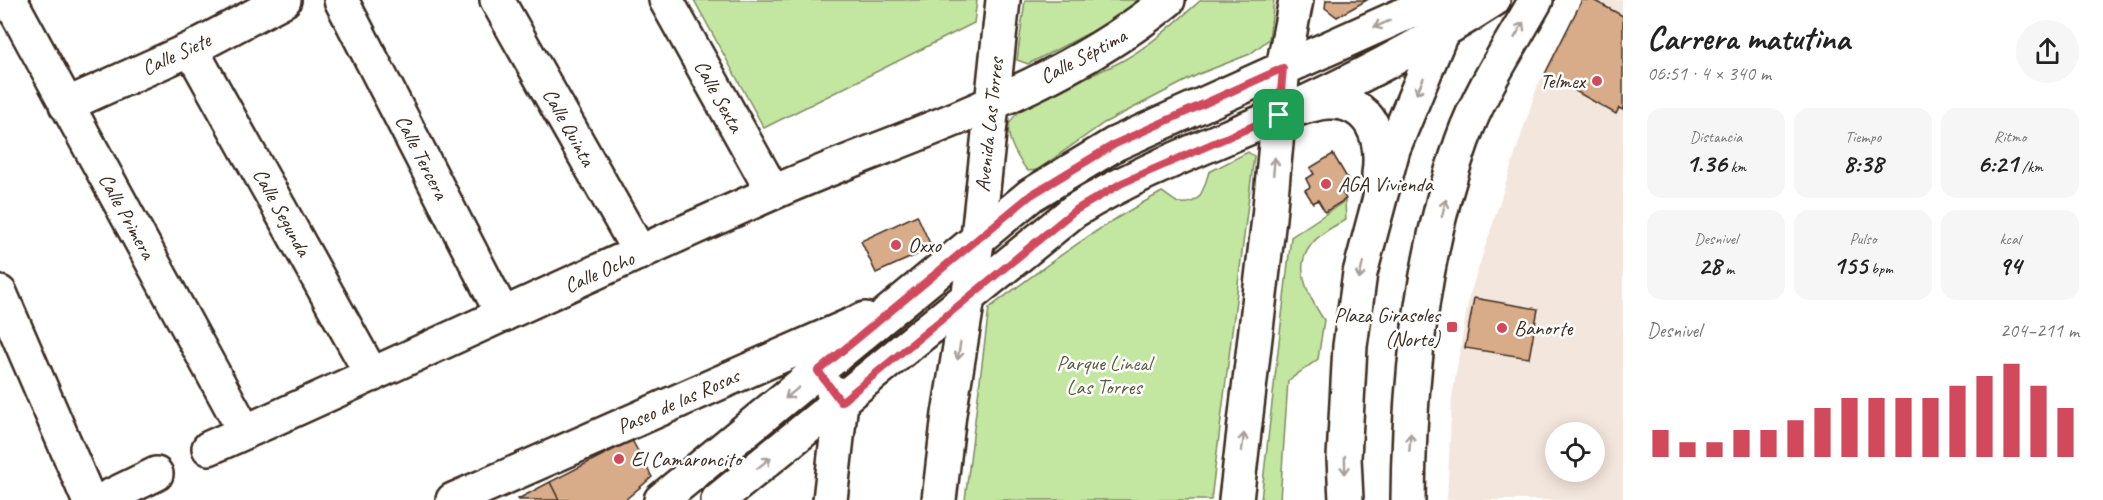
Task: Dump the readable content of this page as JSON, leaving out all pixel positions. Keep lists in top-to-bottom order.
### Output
{
  "streets": {
    "street": [
      "Calle Siete",
      "Calle Séptima",
      "Calle Sexta",
      "Avenida Las Torres",
      "Calle Quinta",
      "Calle Tercera",
      "Calle Segunda",
      "Calle Primera",
      "Calle Ocho",
      "Paseo de las Rosas"
    ]
  },
  "crossings": [
    ["Calle Siete", "Calle Segunda"],
    ["Calle Siete", "Calle Primera"],
    ["Calle Séptima", "Avenida Las Torres"],
    ["Calle Séptima", "Calle Ocho"],
    ["Calle Sexta", "Calle Ocho"],
    ["Avenida Las Torres", "Calle Ocho"],
    ["Calle Quinta", "Calle Ocho"],
    ["Calle Tercera", "Calle Ocho"],
    ["Calle Segunda", "Calle Ocho"],
    ["Calle Primera", "Calle Ocho"]
  ],
  "parks": ["Parque Lineal Las Torres"],
  "places": {
    "other": [
      "Telmex",
      "AGA Vivienda",
      "Oxxo",
      "Banorte",
      "El Camaroncito"
    ],
    "transit": ["Plaza Girasoles (Norte)"]
  },
  "page": {
    "heading": ["Carrera matutina", "06:51 · 4 × 340 m"],
    "stats": [
      ["Distancia", "1.36 km"],
      ["Tiempo", "8:38"],
      ["Ritmo", "6:21 /km"],
      ["Desnivel", "28 m"],
      ["Pulso", "155 bpm"],
      ["kcal", "94"]
    ],
    "chart": ["Desnivel", "204–211 m"]
  }
}
